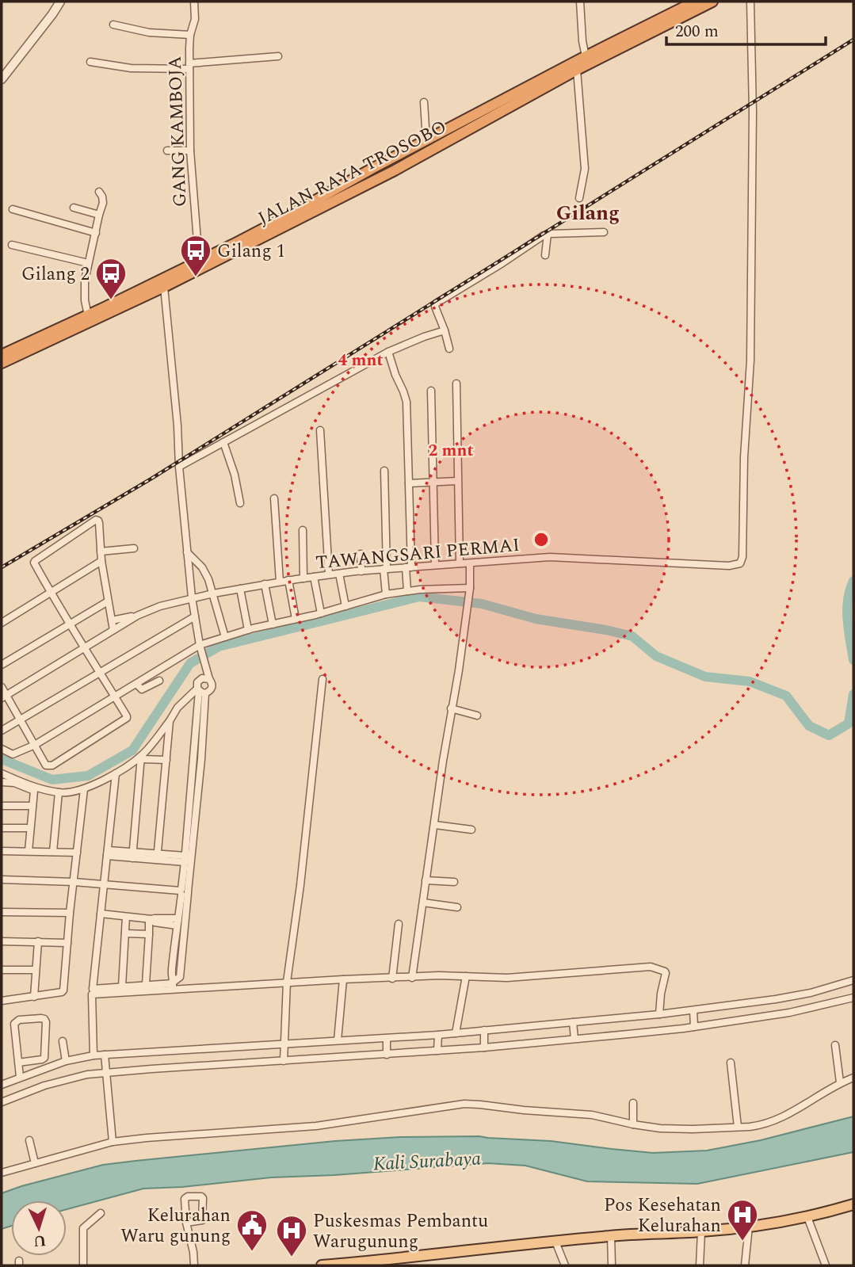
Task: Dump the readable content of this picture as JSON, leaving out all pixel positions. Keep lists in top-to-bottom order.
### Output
{
  "streets": {
    "highway": ["JALAN RAYA TROSOBO"],
    "street": ["GANG KAMBOJA", "TAWANGSARI PERMAI"]
  },
  "crossings": [
    ["GANG KAMBOJA", "JALAN RAYA TROSOBO"]
  ],
  "districts": ["Gilang"],
  "water": ["Kali Surabaya"],
  "places": {
    "bus stop": ["Gilang 1", "Gilang 2"],
    "hospital": ["Pos Kesehatan Kelurahan", "Puskesmas Pembantu Warugunung"],
    "public building": ["Kelurahan Waru gunung"]
  },
  "scale_bar": "200 m",
  "north": "bottom",
  "rings": ["4 mnt", "2 mnt"]
}
